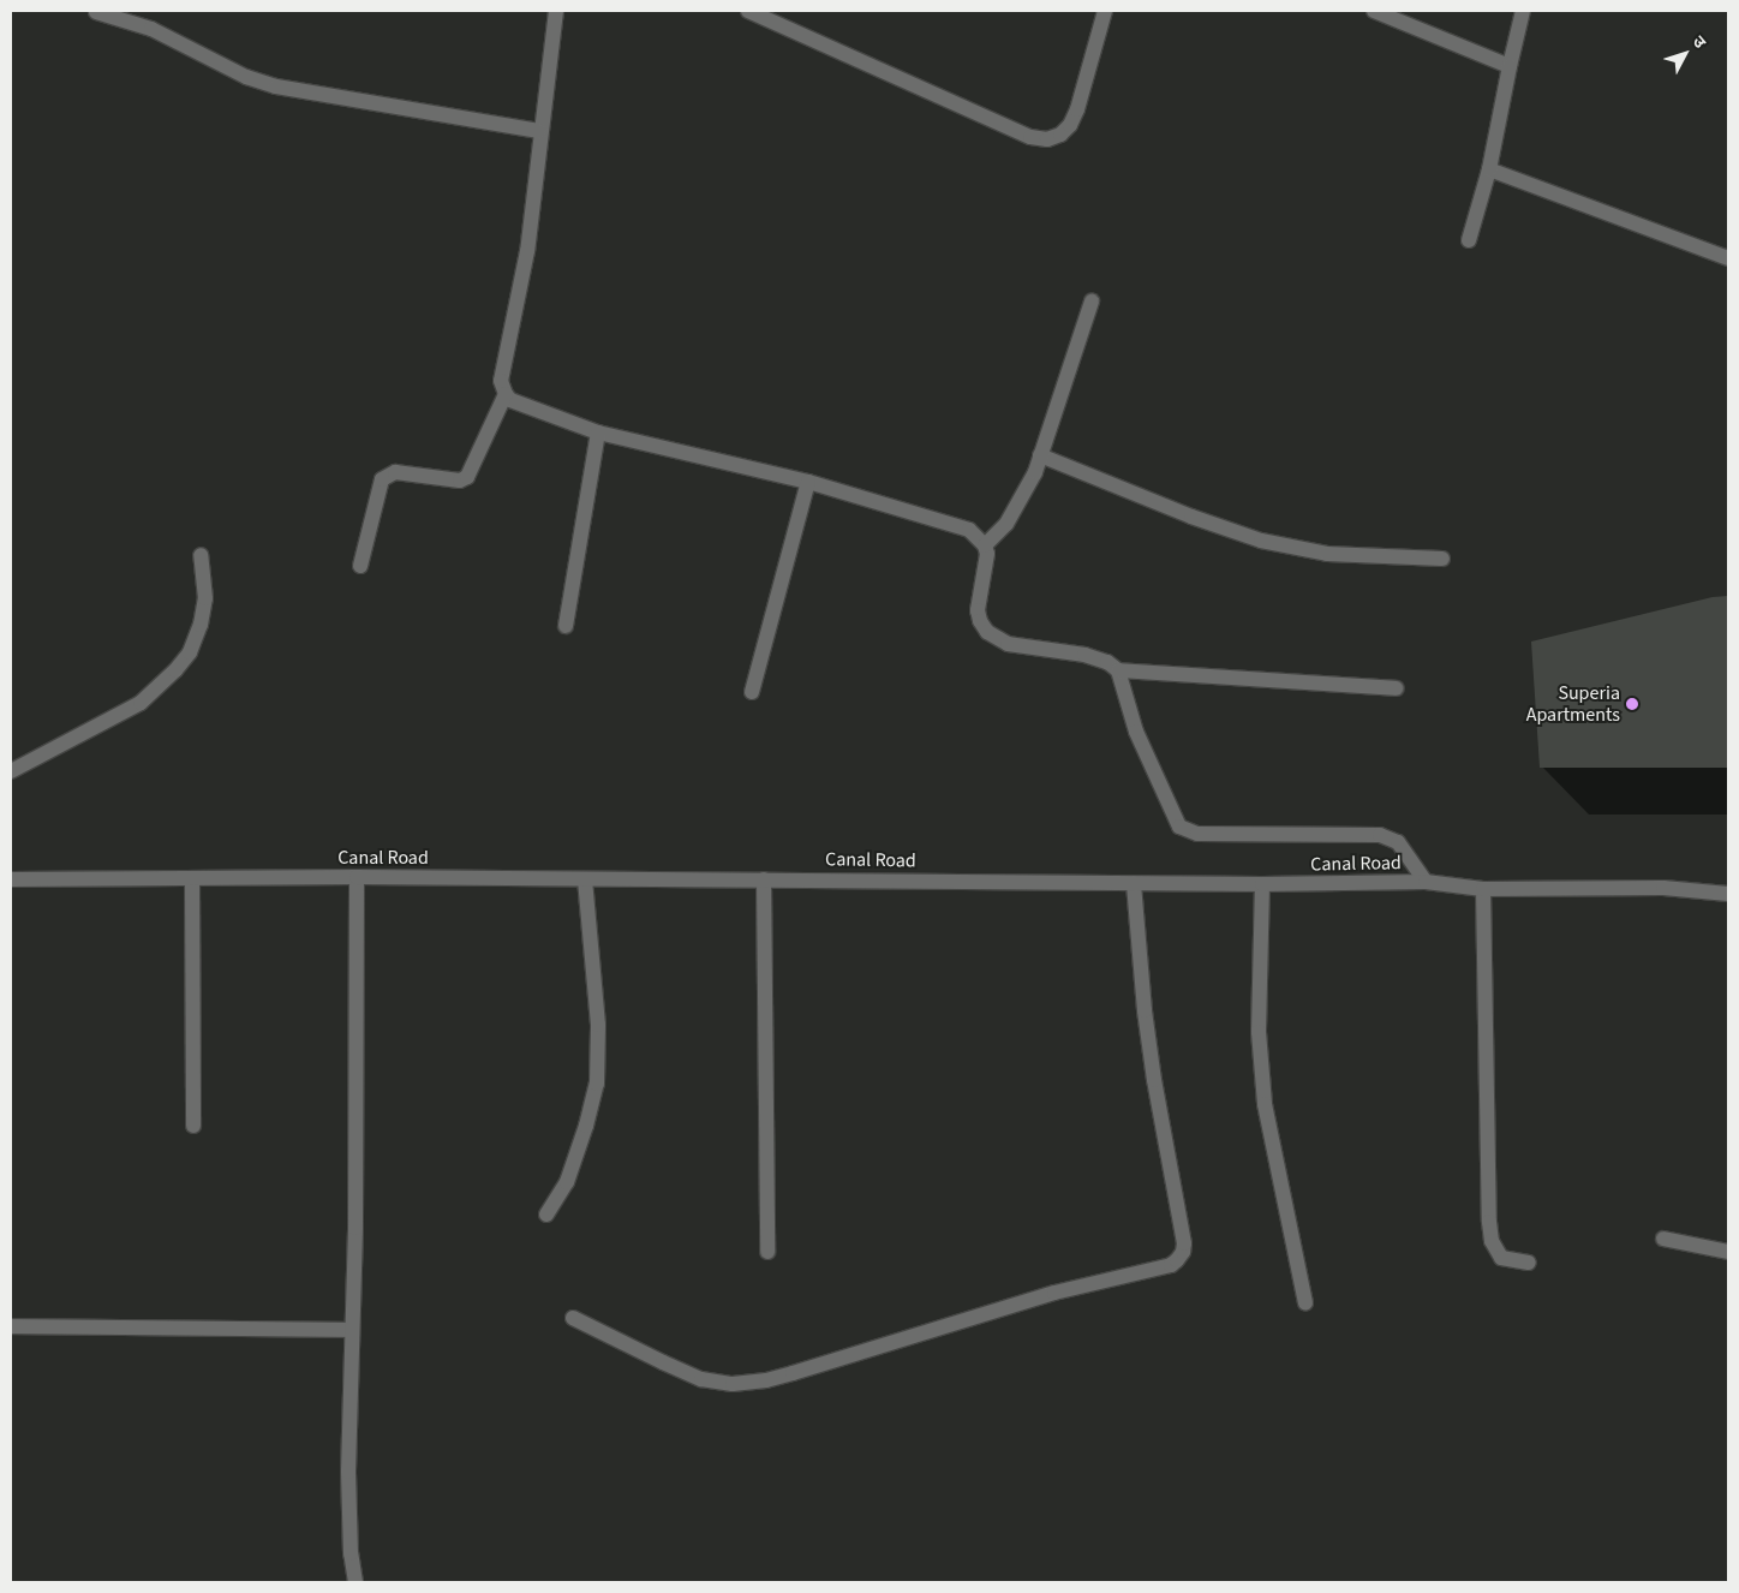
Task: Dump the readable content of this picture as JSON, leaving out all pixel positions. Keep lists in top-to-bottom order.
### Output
{
  "streets": {
    "street": ["Canal Road"]
  },
  "places": ["Superia Apartments"],
  "north": "top right"
}
